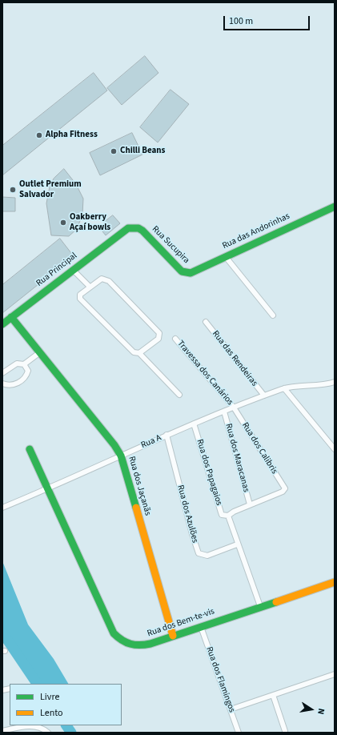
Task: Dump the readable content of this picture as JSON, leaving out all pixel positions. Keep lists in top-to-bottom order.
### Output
{
  "streets": {
    "street": [
      "Rua das Andorinhas",
      "Rua Sucupira",
      "Rua Principal",
      "Rua das Rendeiras",
      "Travessa dos Canários",
      "Rua A",
      "Rua dos Calibris",
      "Rua dos Maracanas",
      "Rua dos Papagaios",
      "Rua dos Jaçanãs",
      "Rua dos Azulões",
      "Rua dos Bem-te-vis",
      "Rua dos Flamingos"
    ]
  },
  "crossings": [
    ["Rua das Andorinhas", "Rua Sucupira"],
    ["Rua Sucupira", "Rua Principal"],
    ["Rua Principal", "Rua dos Jaçanãs"],
    ["Rua das Rendeiras", "Rua A"],
    ["Travessa dos Canários", "Rua A"],
    ["Travessa dos Canários", "Rua dos Calibris"],
    ["Rua A", "Rua dos Calibris"],
    ["Rua A", "Rua dos Maracanas"],
    ["Rua A", "Rua dos Papagaios"],
    ["Rua A", "Rua dos Jaçanãs"],
    ["Rua A", "Rua dos Azulões"],
    ["Rua A", "Rua dos Bem-te-vis"],
    ["Rua dos Calibris", "Rua dos Maracanas"],
    ["Rua dos Maracanas", "Rua dos Papagaios"],
    ["Rua dos Papagaios", "Rua dos Azulões"],
    ["Rua dos Papagaios", "Rua dos Bem-te-vis"],
    ["Rua dos Jaçanãs", "Rua dos Bem-te-vis"],
    ["Rua dos Bem-te-vis", "Rua dos Flamingos"]
  ],
  "places": [
    "Alpha Fitness",
    "Chilli Beans",
    "Outlet Premium Salvador",
    "Oakberry Açaí bowls"
  ],
  "legend": ["Livre", "Lento"],
  "scale_bar": "100 m",
  "north": "right"
}
